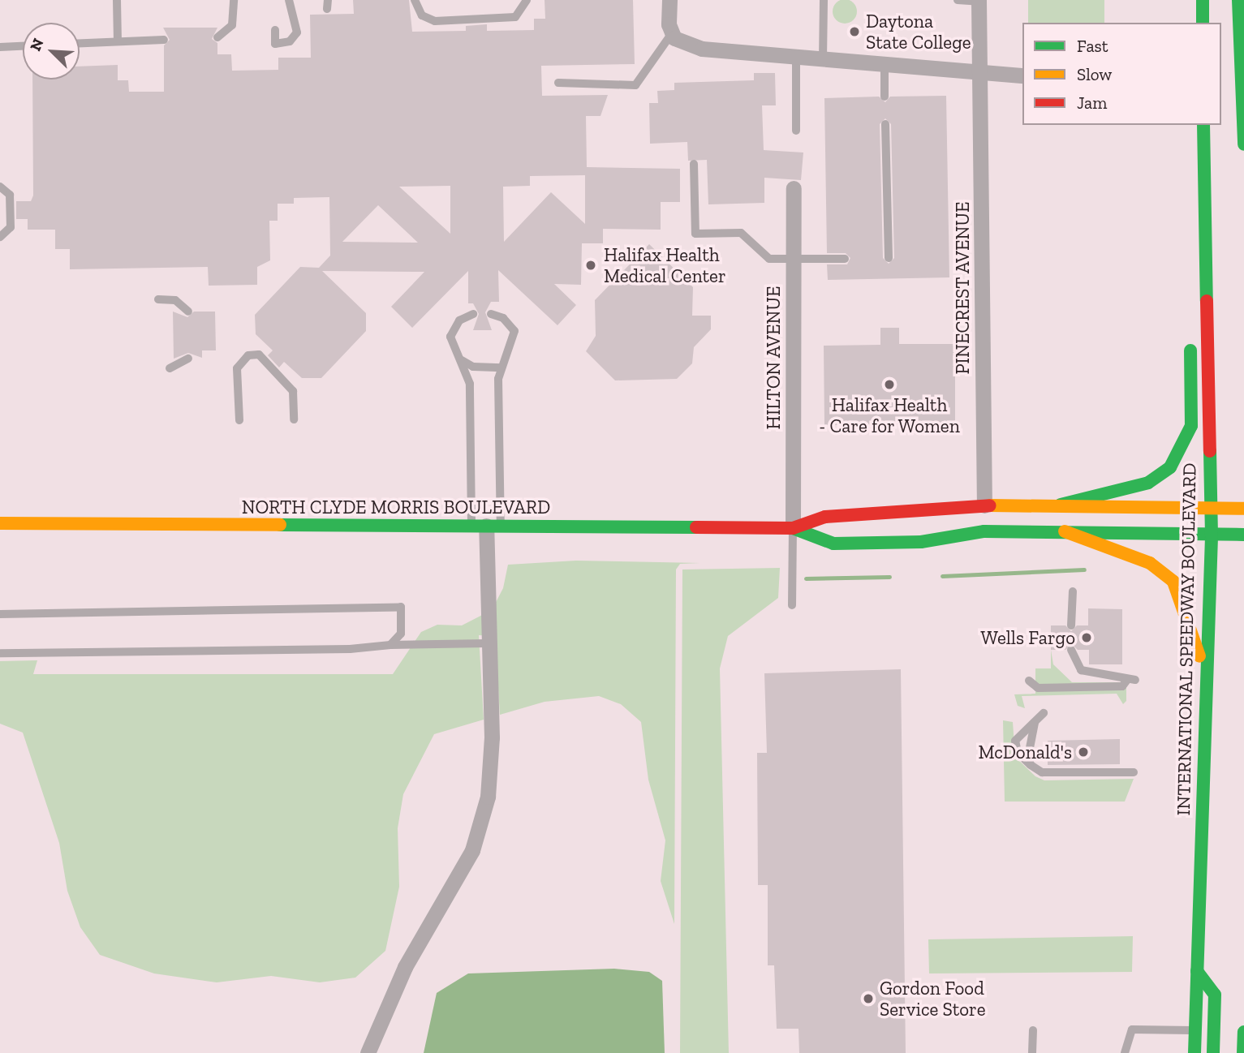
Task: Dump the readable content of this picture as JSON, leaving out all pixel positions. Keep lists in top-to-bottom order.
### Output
{
  "streets": {
    "main road": ["NORTH CLYDE MORRIS BOULEVARD", "INTERNATIONAL SPEEDWAY BOULEVARD"],
    "street": ["PINECREST AVENUE", "HILTON AVENUE"]
  },
  "crossings": [
    ["PINECREST AVENUE", "NORTH CLYDE MORRIS BOULEVARD"],
    ["HILTON AVENUE", "NORTH CLYDE MORRIS BOULEVARD"],
    ["NORTH CLYDE MORRIS BOULEVARD", "INTERNATIONAL SPEEDWAY BOULEVARD"]
  ],
  "places": [
    "Daytona State College",
    "Halifax Health Medical Center",
    "Halifax Health - Care for Women",
    "Wells Fargo",
    "McDonald's",
    "Gordon Food Service Store"
  ],
  "legend": ["Fast", "Slow", "Jam"],
  "north": "top left"
}
